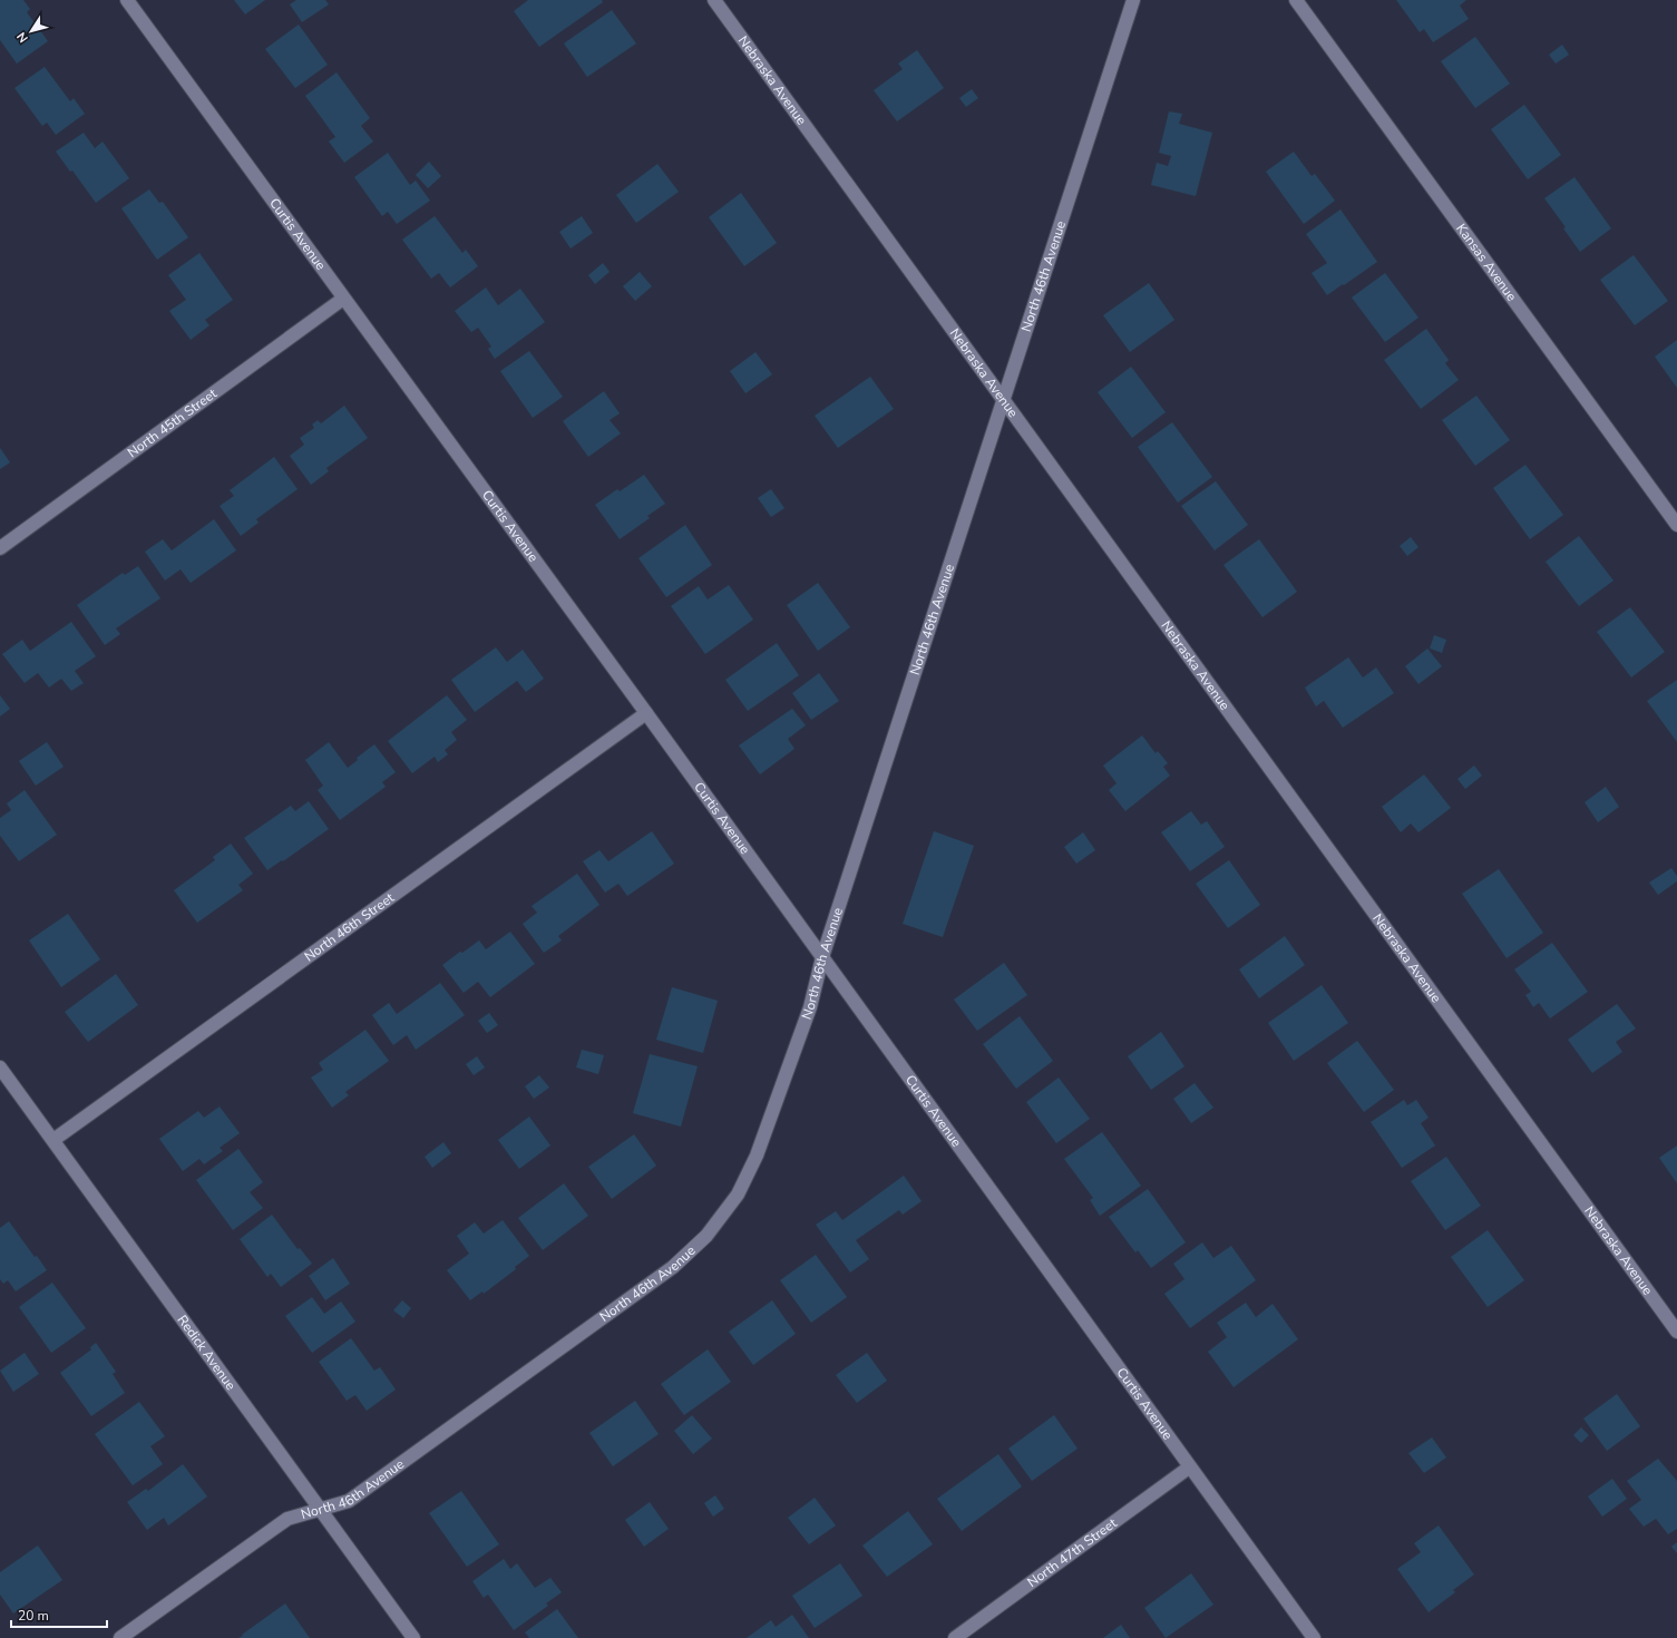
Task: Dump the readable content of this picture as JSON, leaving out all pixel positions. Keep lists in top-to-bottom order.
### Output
{
  "streets": {
    "street": [
      "Nebraska Avenue",
      "Curtis Avenue",
      "Kansas Avenue",
      "North 46th Avenue",
      "North 45th Street",
      "North 46th Street",
      "Redick Avenue",
      "North 47th Street"
    ]
  },
  "crossings": [
    ["Nebraska Avenue", "North 46th Avenue"],
    ["Curtis Avenue", "North 46th Avenue"],
    ["Curtis Avenue", "North 45th Street"],
    ["Curtis Avenue", "North 46th Street"],
    ["Curtis Avenue", "North 47th Street"],
    ["North 46th Avenue", "Redick Avenue"],
    ["North 46th Street", "Redick Avenue"]
  ],
  "scale_bar": "20 m",
  "north": "bottom left"
}
